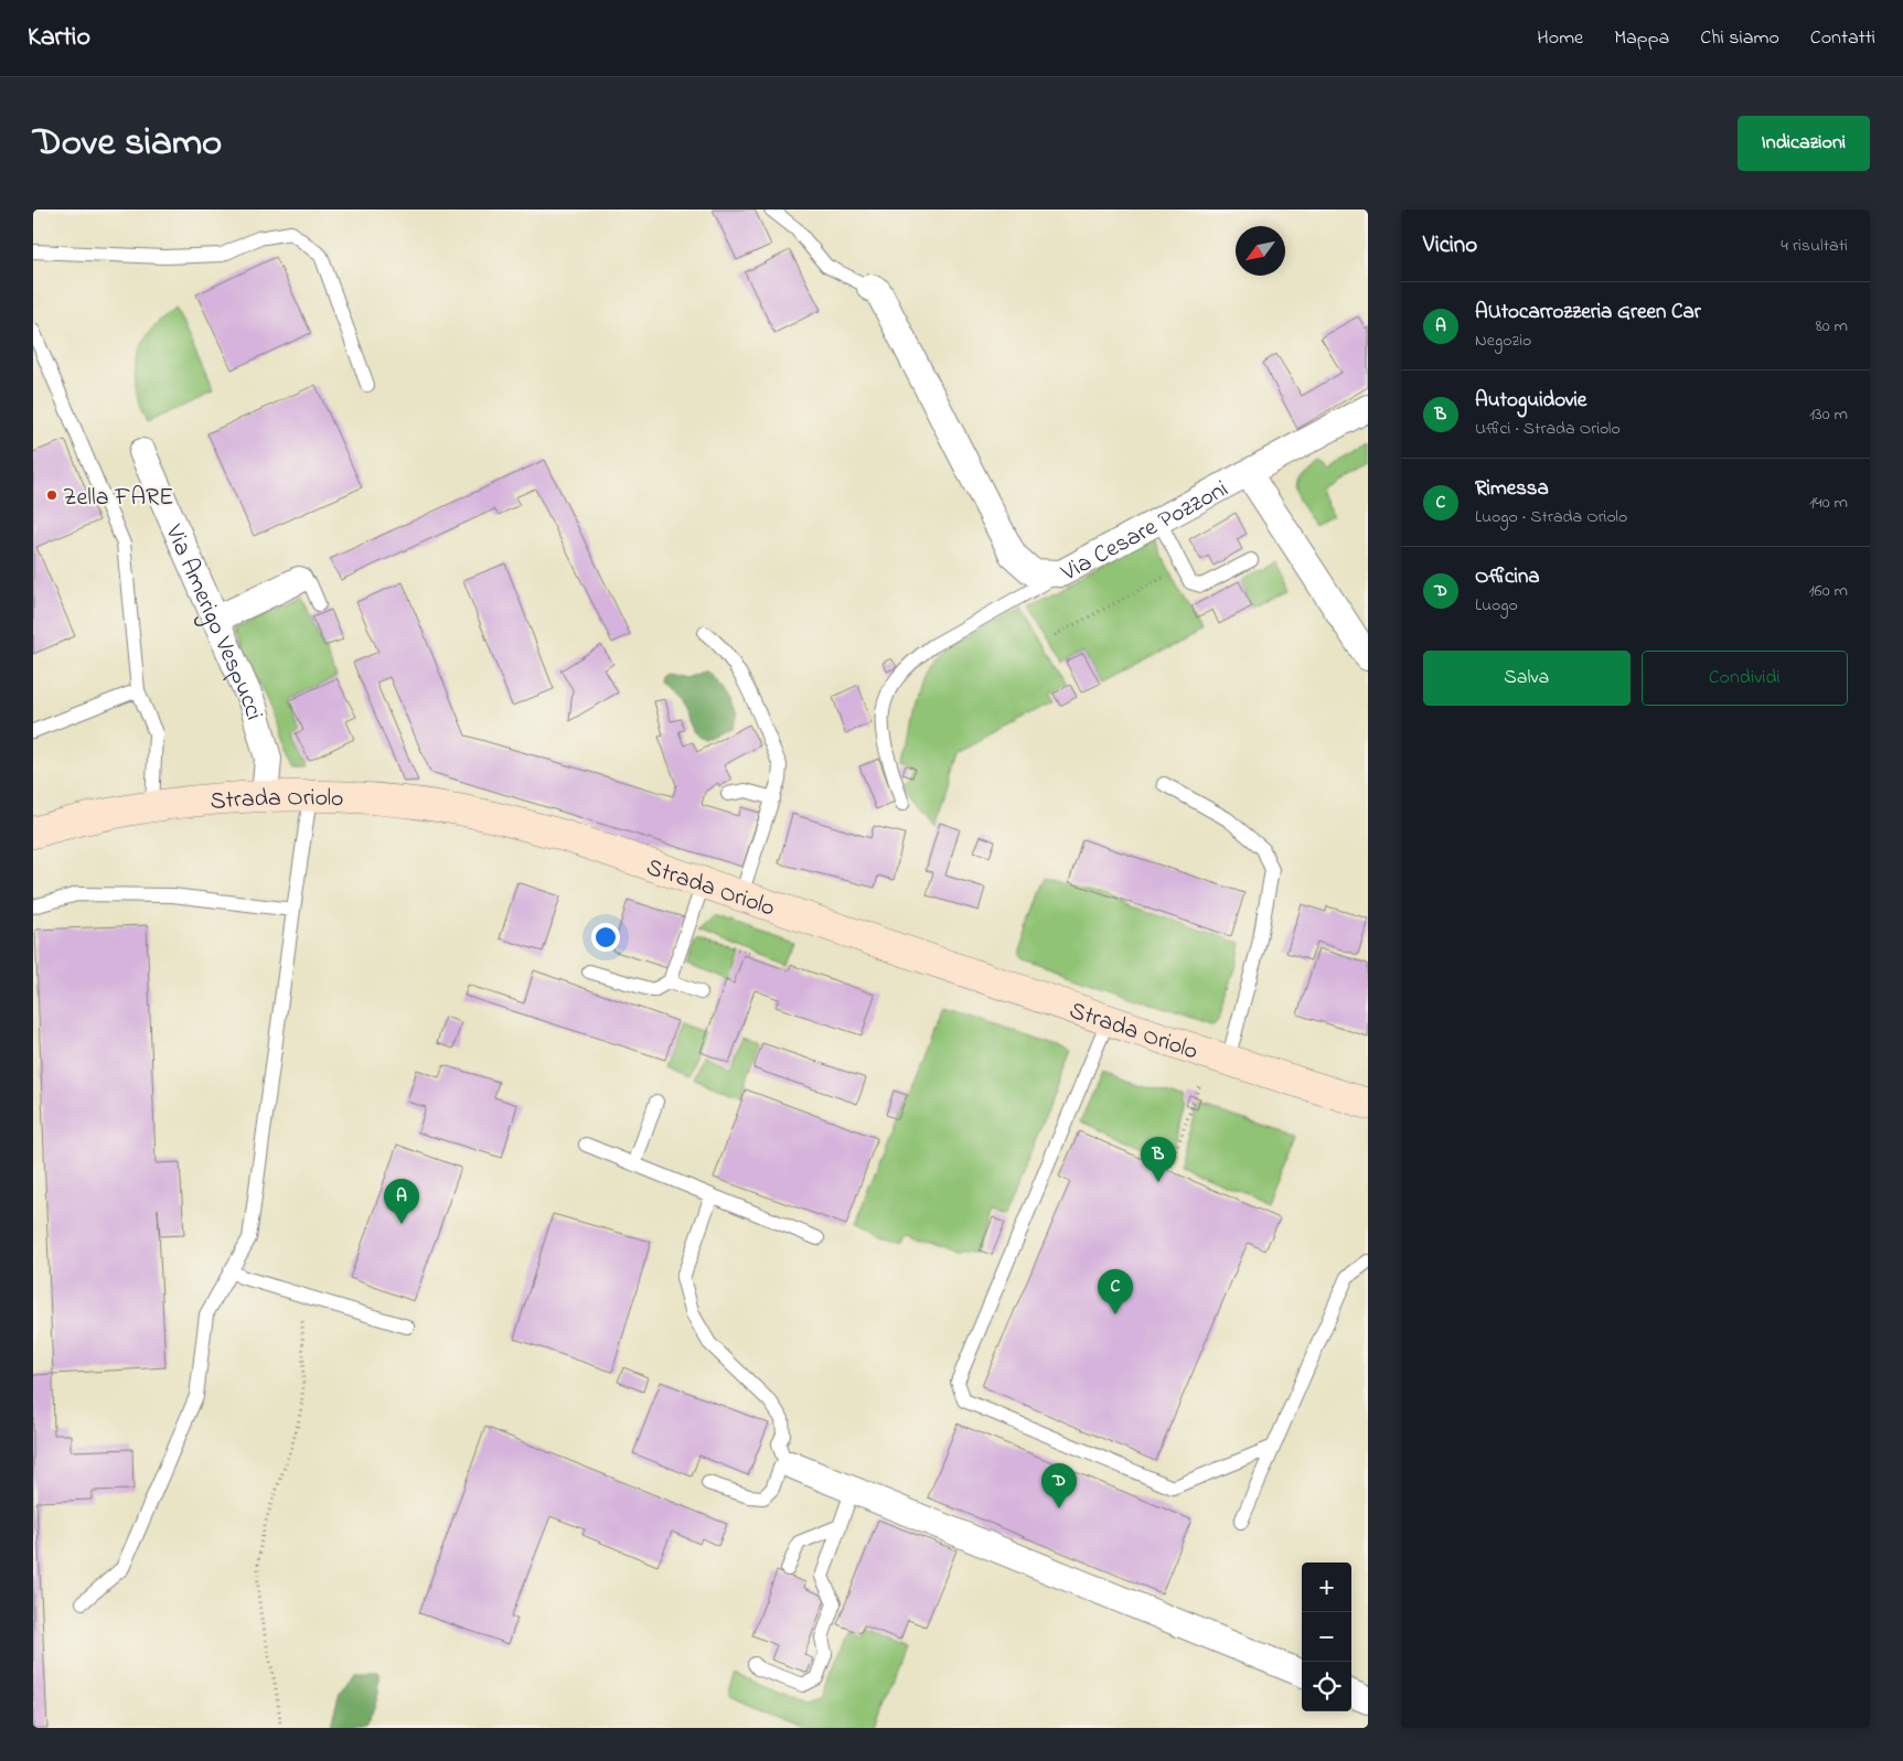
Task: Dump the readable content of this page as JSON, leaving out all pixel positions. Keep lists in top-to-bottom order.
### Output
{
  "streets": {
    "street": ["Via Cesare Pozzoni", "Via Amerigo Vespucci", "Strada Oriolo"]
  },
  "crossings": [
    ["Via Amerigo Vespucci", "Strada Oriolo"]
  ],
  "places": ["Zella FARE"],
  "north": "bottom left",
  "page": {
    "header": "Kartio",
    "nav": [
      "Home",
      "Mappa",
      "Chi siamo",
      "Contatti"
    ],
    "title": "Dove siamo",
    "buttons": [
      "Indicazioni",
      ["Salva", "Condividi"]
    ],
    "heading": ["Vicino", "4 risultati"],
    "list": [
      {
        "mark": "A",
        "name": "AUtocarrozzeria Green Car",
        "note": "Negozio",
        "value": "80 m"
      },
      {
        "mark": "B",
        "name": "Autoguidovie",
        "note": "Uffici · Strada Oriolo",
        "value": "130 m"
      },
      {
        "mark": "C",
        "name": "Rimessa",
        "note": "Luogo · Strada Oriolo",
        "value": "140 m"
      },
      {
        "mark": "D",
        "name": "Officina",
        "note": "Luogo",
        "value": "160 m"
      }
    ],
    "pins": [
      "B",
      "A",
      "C",
      "D"
    ],
    "map_buttons": ["+", "−"]
  }
}
